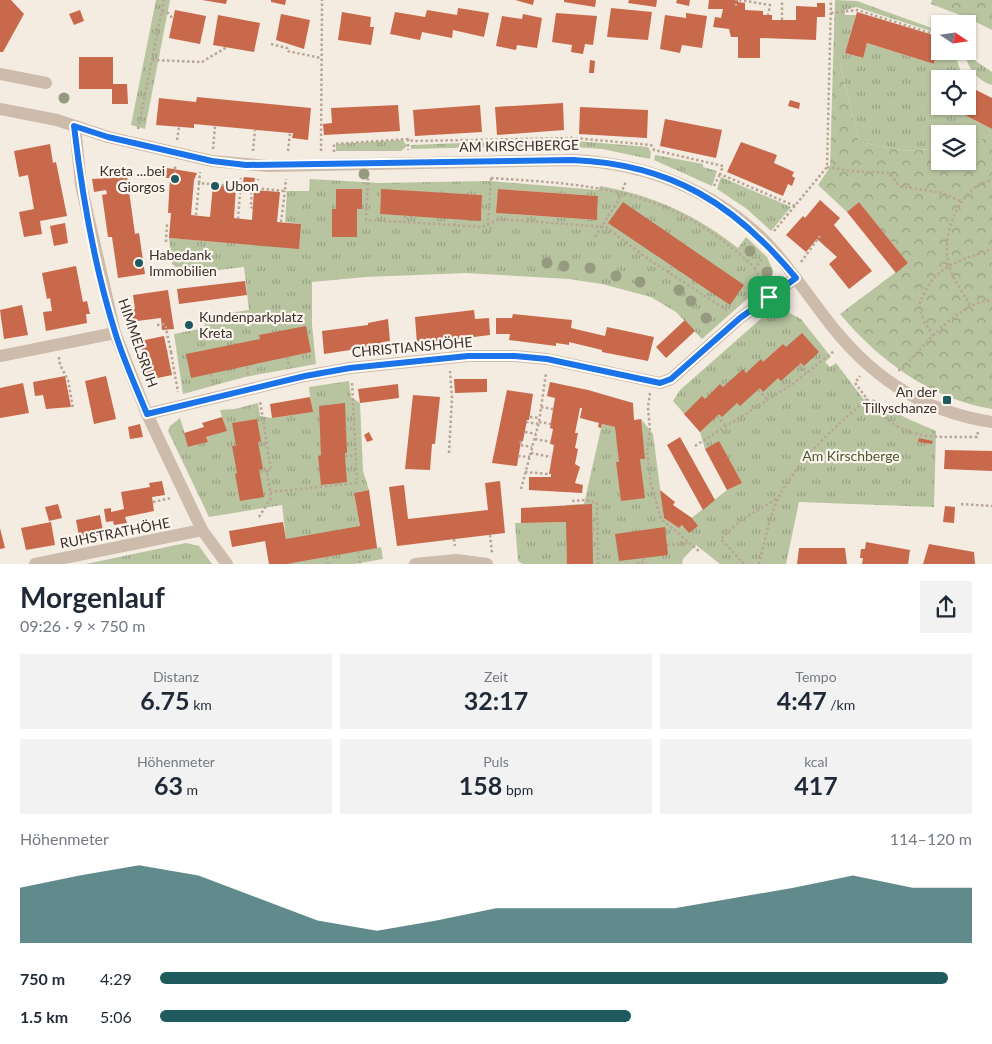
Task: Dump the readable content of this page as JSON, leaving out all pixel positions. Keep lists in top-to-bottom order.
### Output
{
  "streets": {
    "street": [
      "AM KIRSCHBERGE",
      "HIMMELSRUH",
      "CHRISTIANSHÖHE",
      "RUHSTRATHÖHE"
    ]
  },
  "crossings": [
    ["AM KIRSCHBERGE", "HIMMELSRUH"],
    ["AM KIRSCHBERGE", "CHRISTIANSHÖHE"],
    ["HIMMELSRUH", "CHRISTIANSHÖHE"],
    ["HIMMELSRUH", "RUHSTRATHÖHE"]
  ],
  "parks": ["Am Kirschberge"],
  "places": {
    "other": [
      "Kreta ...bei Giorgos",
      "Ubon",
      "Habedank Immobilien",
      "Kundenparkplatz Kreta"
    ],
    "transit": ["An der Tillyschanze"]
  },
  "north": "right",
  "page": {
    "heading": ["Morgenlauf", "09:26 · 9 × 750 m"],
    "stats": [
      ["Distanz", "6.75 km"],
      ["Zeit", "32:17"],
      ["Tempo", "4:47 /km"],
      ["Höhenmeter", "63 m"],
      ["Puls", "158 bpm"],
      ["kcal", "417"]
    ],
    "chart": ["Höhenmeter", "114–120 m"],
    "list": [
      {
        "name": "750 m",
        "note": "4:29"
      },
      {
        "name": "1.5 km",
        "note": "5:06"
      }
    ]
  }
}
